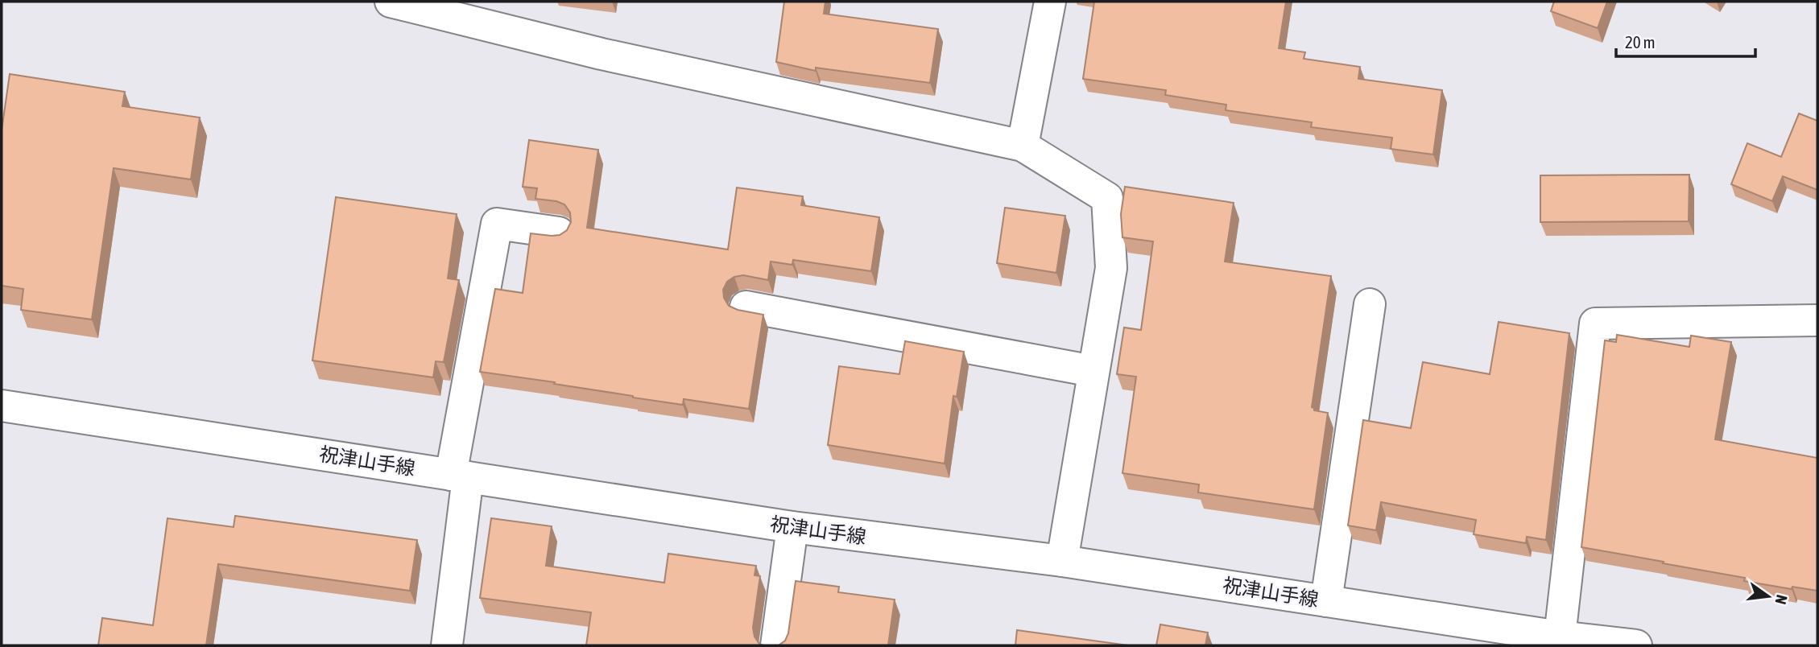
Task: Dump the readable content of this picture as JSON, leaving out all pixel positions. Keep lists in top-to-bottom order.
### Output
{
  "streets": {
    "street": ["祝津山手線"]
  },
  "scale_bar": "20 m",
  "north": "right"
}
